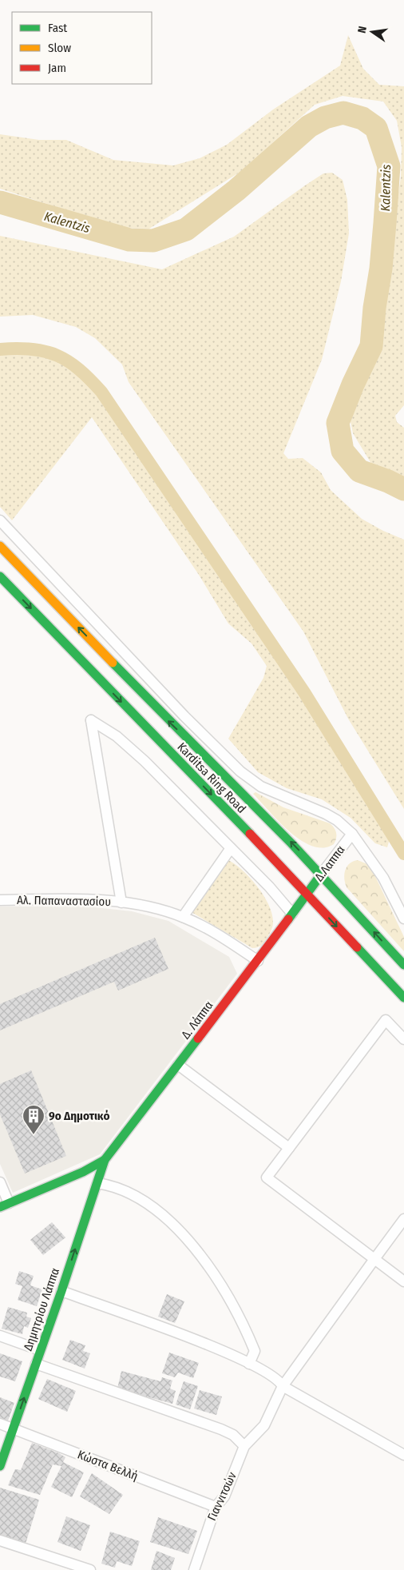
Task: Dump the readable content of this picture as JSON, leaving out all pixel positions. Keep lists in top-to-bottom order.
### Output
{
  "streets": {
    "main road": [
      "Karditsa Ring Road",
      "Δ.Λαππα",
      "Δ. Λάππα",
      "Δημητρίου Λάππα"
    ],
    "street": ["Αλ. Παπαναστασίου", "Κώστα Βελλή", "Γιαννιτσών"]
  },
  "crossings": [
    ["Karditsa Ring Road", "Δ.Λαππα"],
    ["Karditsa Ring Road", "Δ. Λάππα"],
    ["Δ.Λαππα", "Δ. Λάππα"],
    ["Αλ. Παπαναστασίου", "Δ. Λάππα"],
    ["Δ. Λάππα", "Δημητρίου Λάππα"],
    ["Δημητρίου Λάππα", "Κώστα Βελλή"],
    ["Κώστα Βελλή", "Γιαννιτσών"]
  ],
  "one_way": ["Δημητρίου Λάππα"],
  "water": ["Kalentzis"],
  "places": {
    "building": ["9ο Δημοτικό"]
  },
  "legend": ["Fast", "Slow", "Jam"],
  "north": "left"
}
